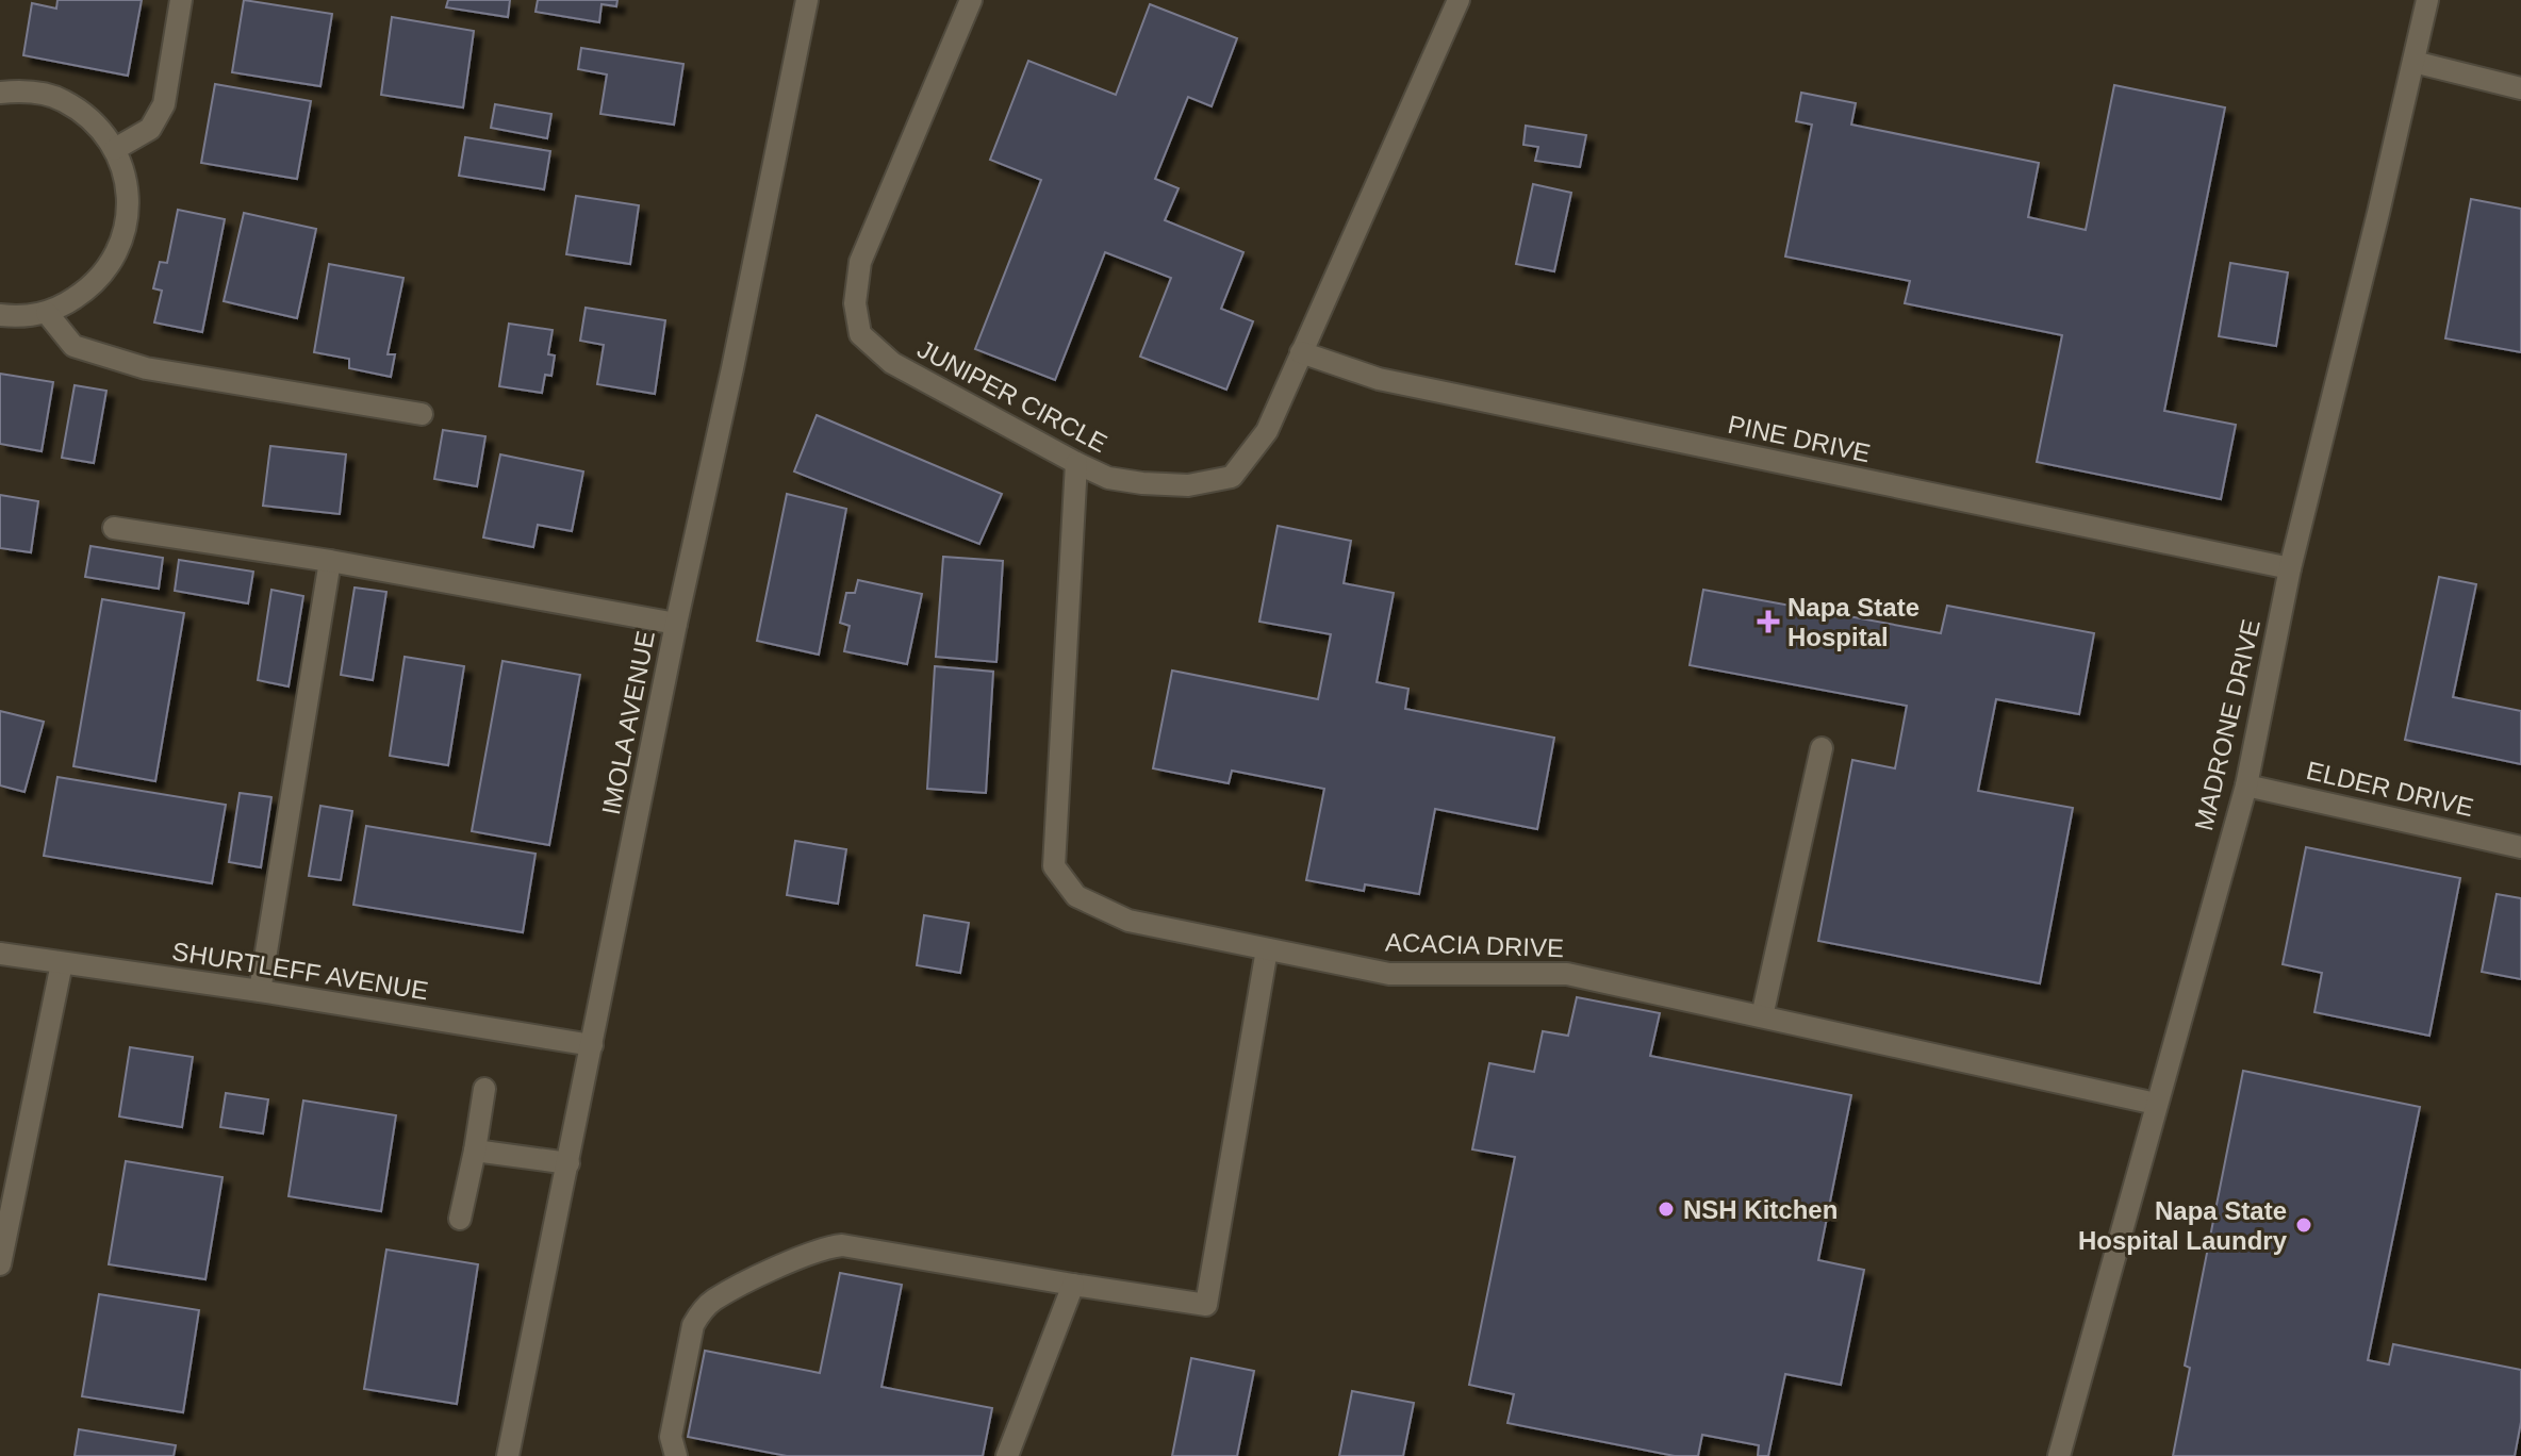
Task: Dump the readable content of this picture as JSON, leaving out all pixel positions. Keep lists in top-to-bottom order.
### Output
{
  "streets": {
    "street": [
      "JUNIPER CIRCLE",
      "PINE DRIVE",
      "IMOLA AVENUE",
      "MADRONE DRIVE",
      "ELDER DRIVE",
      "ACACIA DRIVE",
      "SHURTLEFF AVENUE"
    ]
  },
  "crossings": [
    ["JUNIPER CIRCLE", "PINE DRIVE"],
    ["JUNIPER CIRCLE", "ACACIA DRIVE"],
    ["PINE DRIVE", "MADRONE DRIVE"],
    ["IMOLA AVENUE", "SHURTLEFF AVENUE"],
    ["MADRONE DRIVE", "ELDER DRIVE"],
    ["MADRONE DRIVE", "ACACIA DRIVE"]
  ],
  "places": {
    "health": ["Napa State Hospital"],
    "other": ["NSH Kitchen", "Napa State Hospital Laundry"]
  }
}
